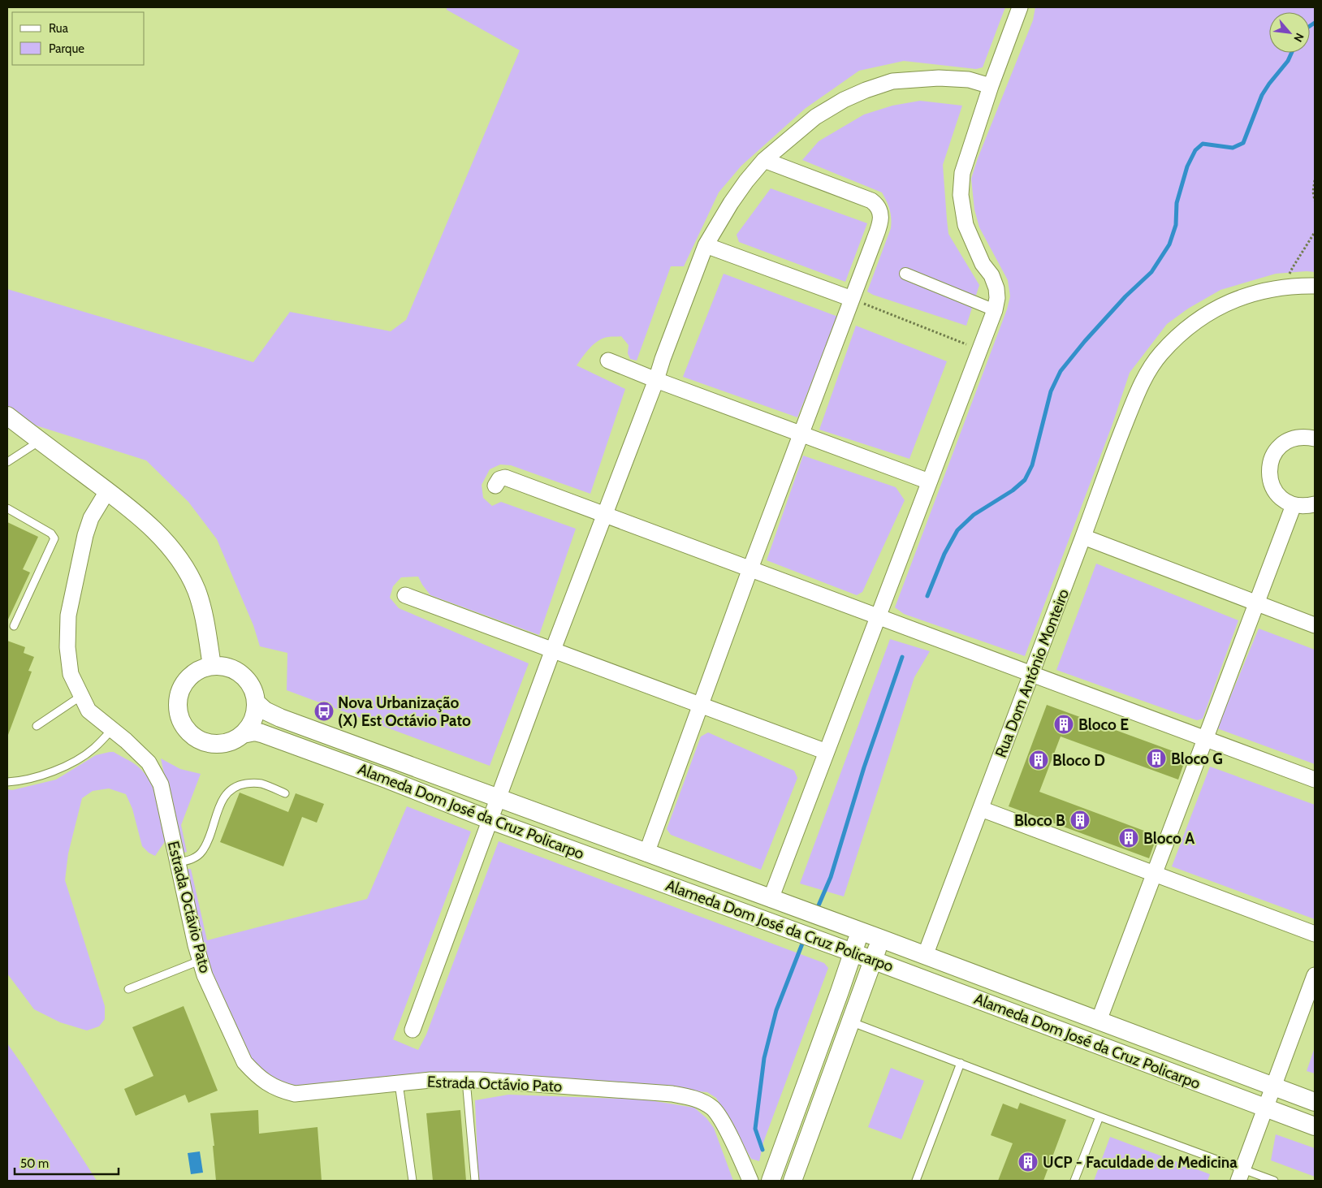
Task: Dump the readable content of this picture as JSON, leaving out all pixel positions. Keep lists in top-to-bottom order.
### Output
{
  "streets": {
    "street": ["Rua Dom António Monteiro", "Alameda Dom José da Cruz Policarpo", "Estrada Octávio Pato"]
  },
  "crossings": [
    ["Rua Dom António Monteiro", "Alameda Dom José da Cruz Policarpo"]
  ],
  "places": {
    "bus stop": ["Nova Urbanização (X) Est Octávio Pato"],
    "building": [
      "Bloco E",
      "Bloco G",
      "Bloco D",
      "Bloco B",
      "Bloco A",
      "UCP - Faculdade de Medicina"
    ]
  },
  "legend": ["Rua", "Parque"],
  "scale_bar": "50 m",
  "north": "bottom right"
}
